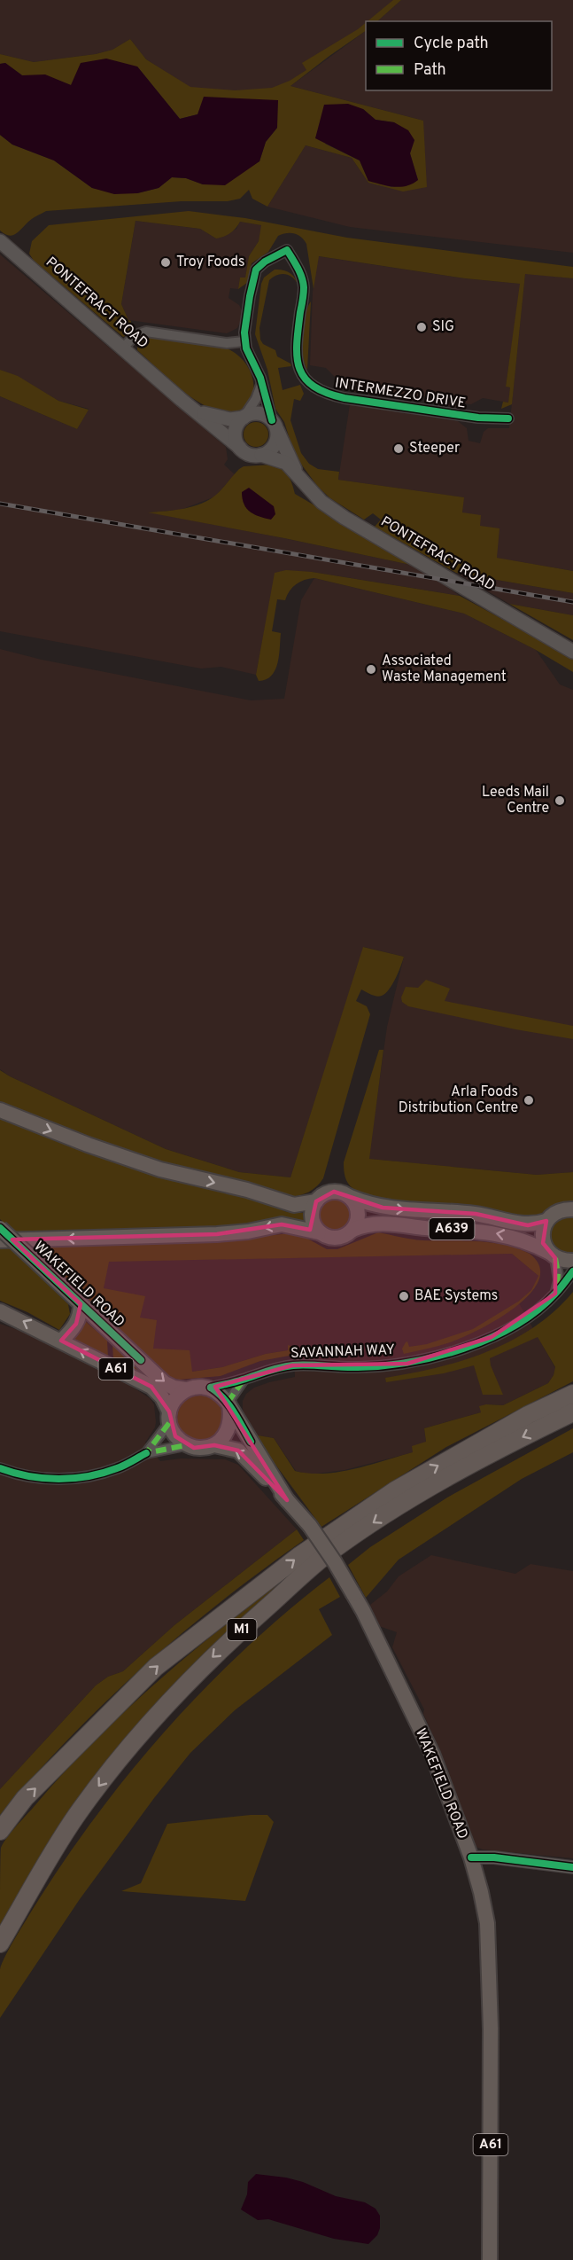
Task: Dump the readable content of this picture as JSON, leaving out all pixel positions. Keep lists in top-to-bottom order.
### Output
{
  "streets": {
    "highway": ["M1"],
    "main road": [
      "PONTEFRACT ROAD",
      "A639",
      "WAKEFIELD ROAD",
      "A61"
    ],
    "street": ["INTERMEZZO DRIVE", "SAVANNAH WAY"]
  },
  "crossings": [
    ["PONTEFRACT ROAD", "INTERMEZZO DRIVE"],
    ["WAKEFIELD ROAD", "SAVANNAH WAY"],
    ["WAKEFIELD ROAD", "A61"],
    ["SAVANNAH WAY", "A61"]
  ],
  "places": [
    "Troy Foods",
    "SIG",
    "Steeper",
    "Associated Waste Management",
    "Leeds Mail Centre",
    "Arla Foods Distribution Centre",
    "BAE Systems"
  ],
  "legend": ["Cycle path", "Path"]
}
